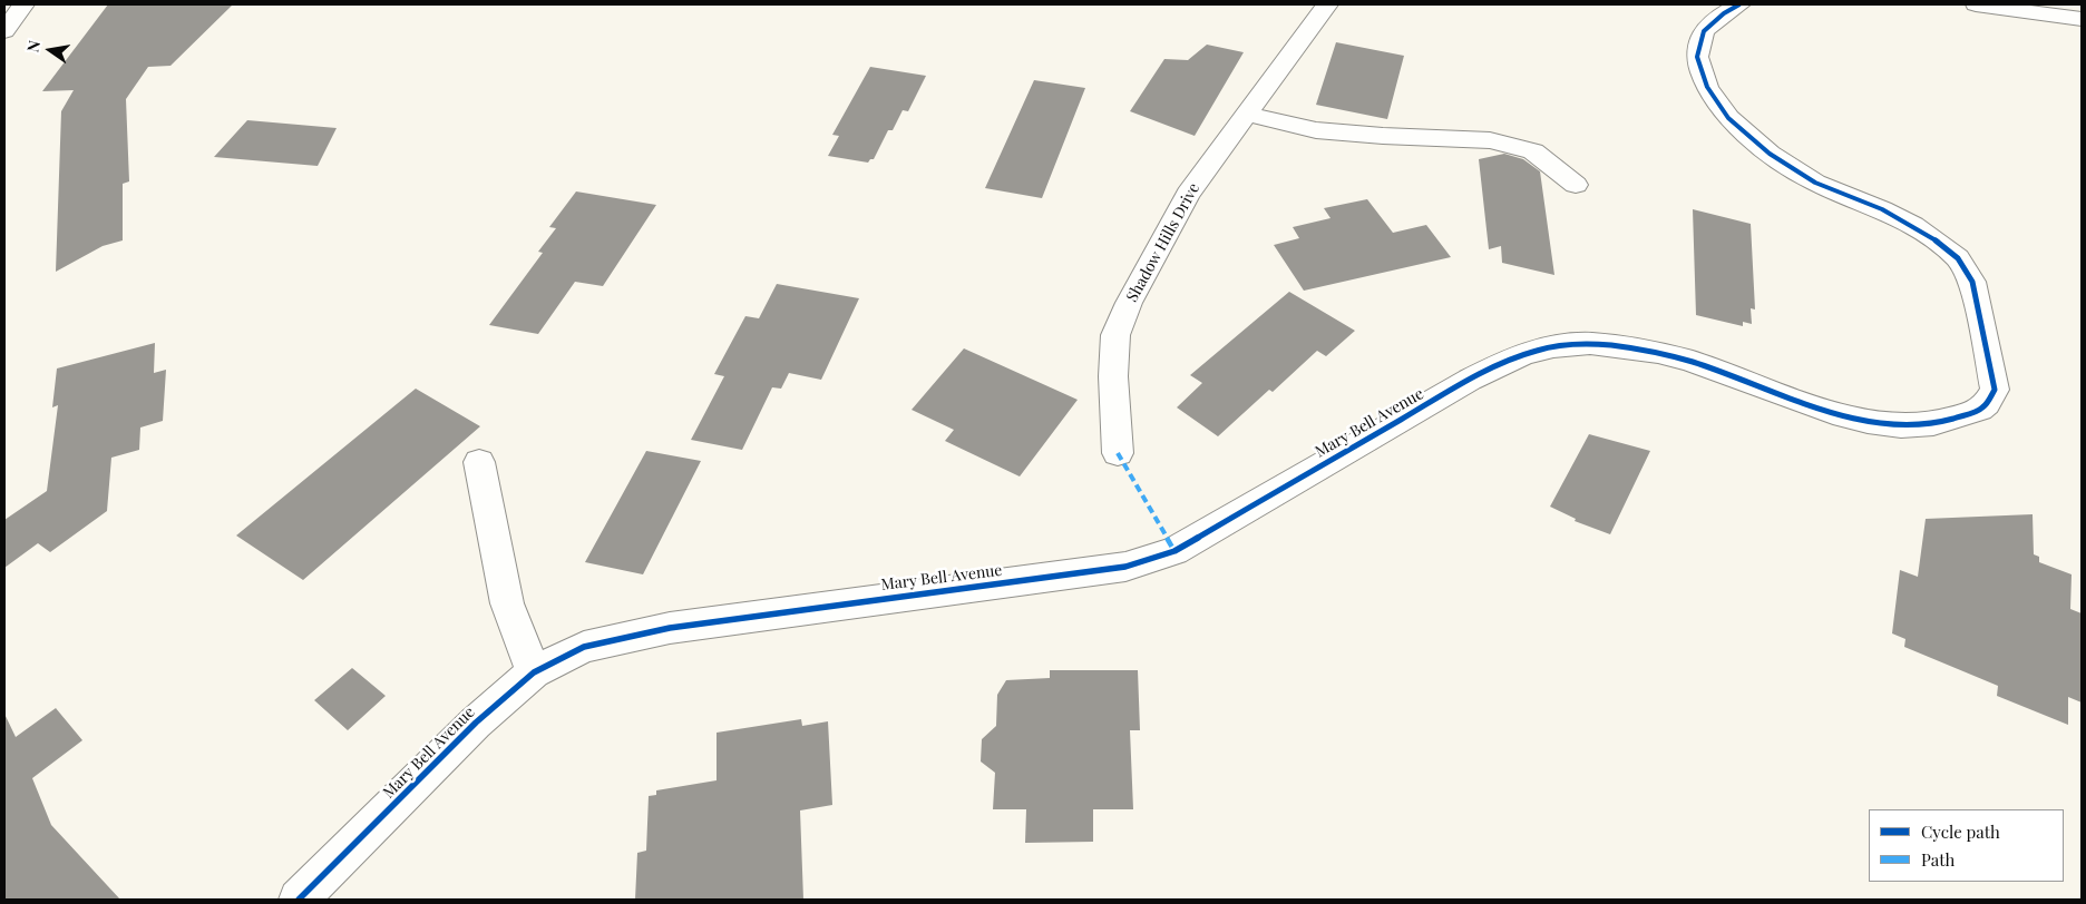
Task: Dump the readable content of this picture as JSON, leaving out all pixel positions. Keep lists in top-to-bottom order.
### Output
{
  "streets": {
    "street": ["Shadow Hills Drive", "Mary Bell Avenue"]
  },
  "legend": ["Cycle path", "Path"],
  "north": "left"
}
